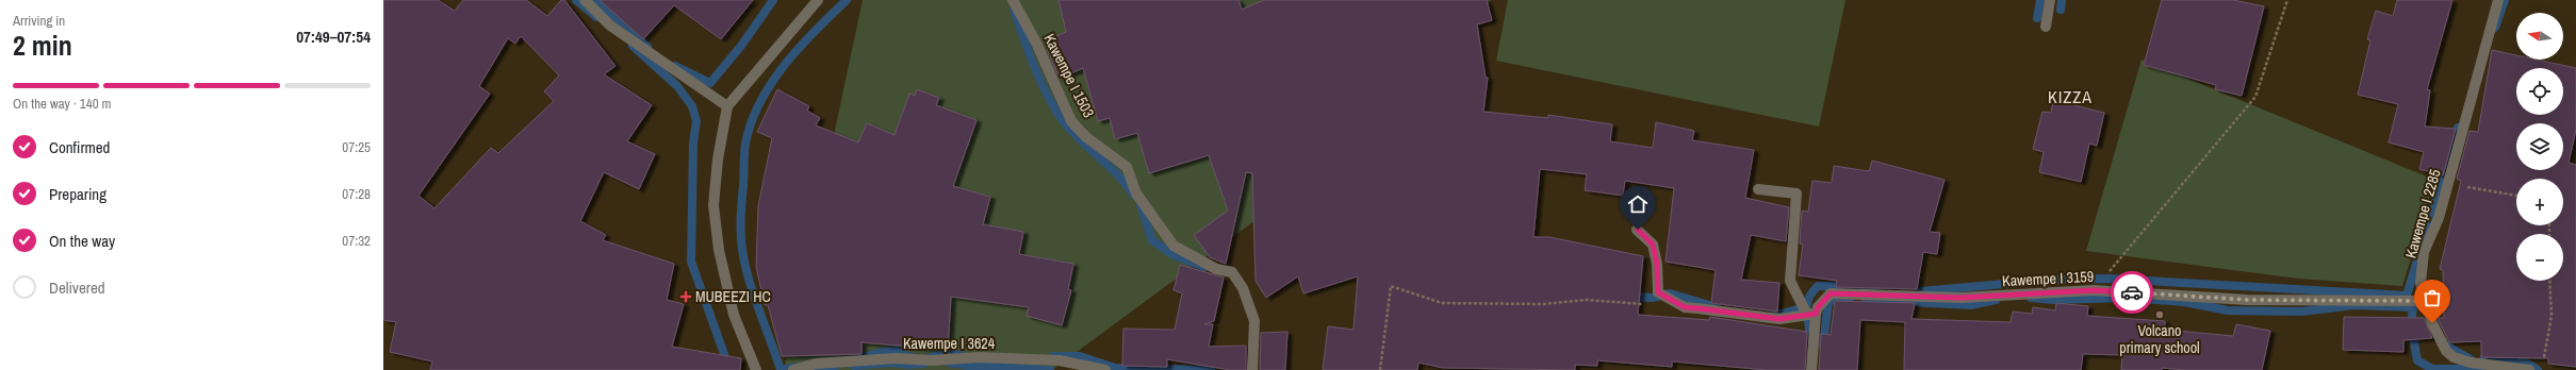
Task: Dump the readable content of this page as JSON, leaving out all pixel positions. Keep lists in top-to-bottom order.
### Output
{
  "streets": {
    "street": [
      "Kawempe I 1503",
      "Kawempe I 2285",
      "Kawempe I 3159",
      "Kawempe I 3624"
    ]
  },
  "crossings": [
    ["Kawempe I 2285", "Kawempe I 3159"]
  ],
  "districts": ["KIZZA"],
  "places": {
    "health": ["MUBEEZI HC"],
    "other": ["Volcano primary school"]
  },
  "north": "left",
  "page": {
    "heading": ["2 min", "Arriving in", "07:49–07:54"],
    "map_buttons": ["+", "−"],
    "bar": "On the way · 140 m",
    "list": [
      ["Confirmed", "07:25"],
      ["Preparing", "07:28"],
      ["On the way", "07:32"],
      "Delivered"
    ]
  }
}
